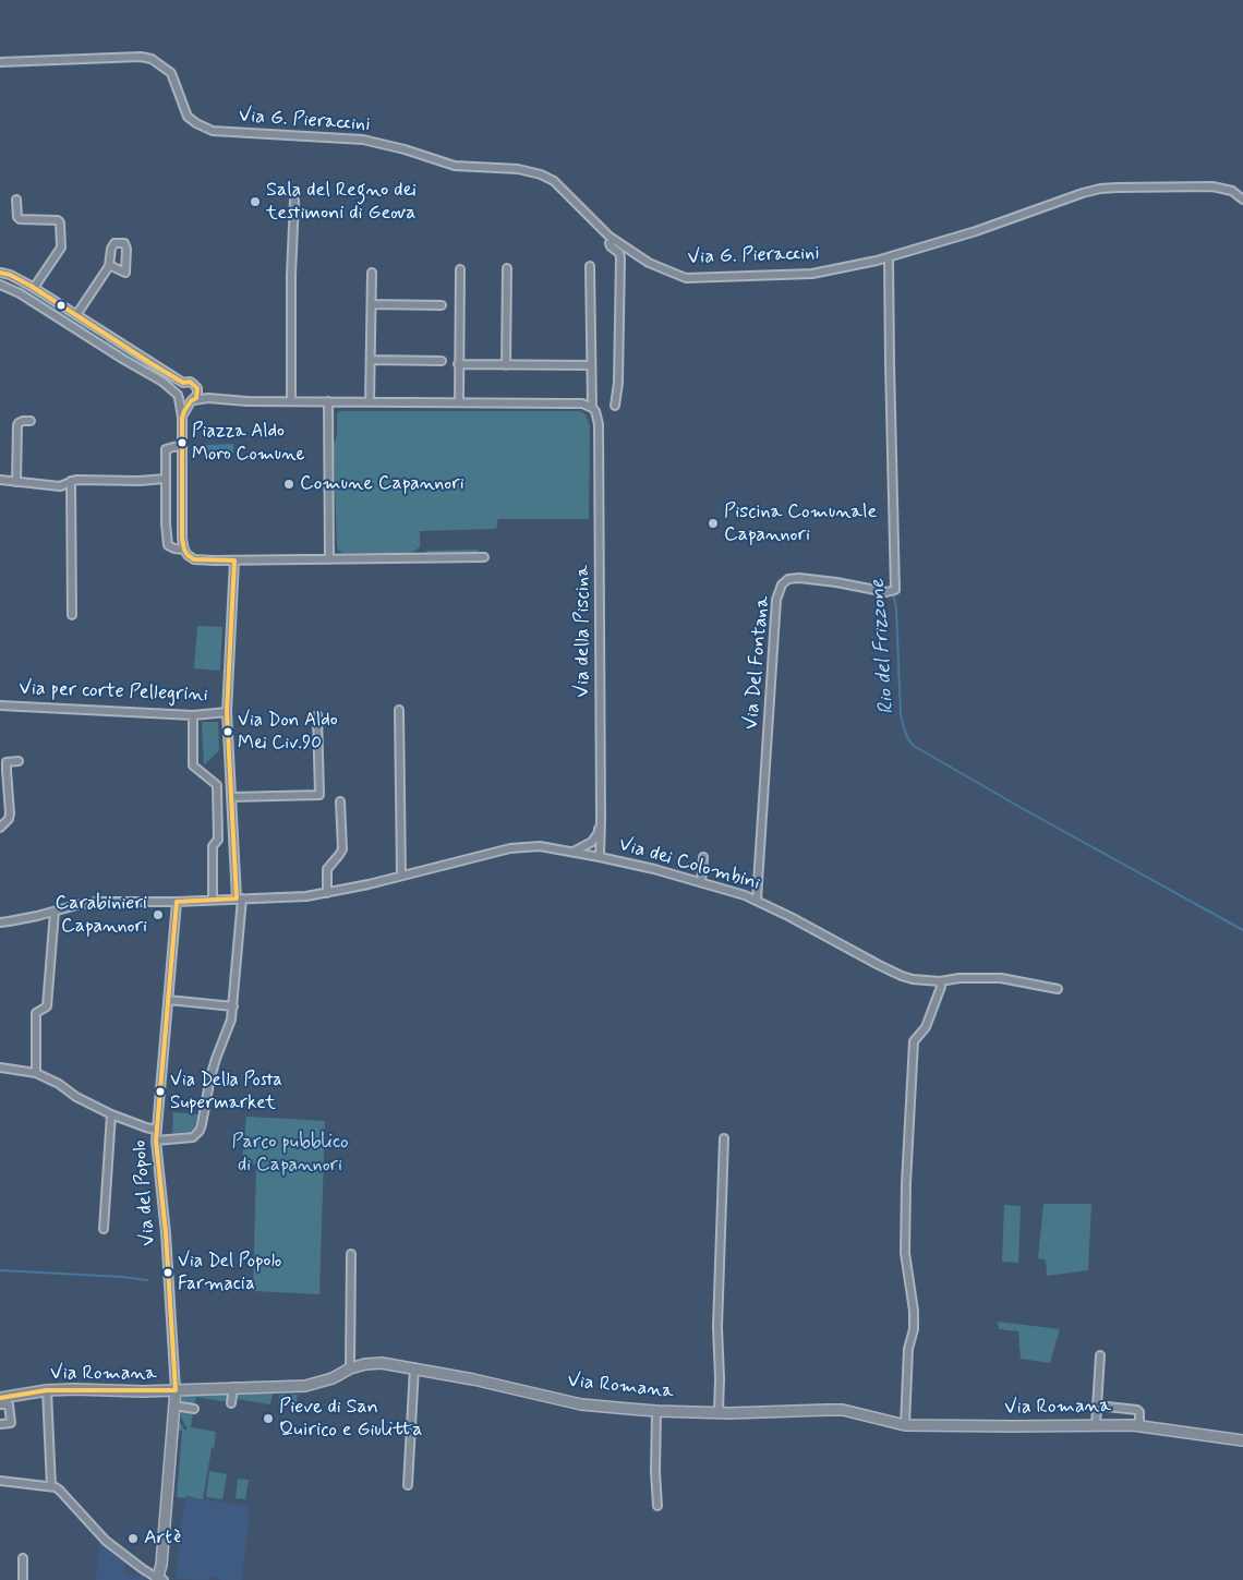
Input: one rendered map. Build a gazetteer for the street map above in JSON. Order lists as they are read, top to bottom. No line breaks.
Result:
{"streets":{"street":["Via G. Pieraccini","Via della Piscina","Via Del Fontana","Via per corte Pellegrini","Via dei Colombini","Via del Popolo","Via Romana"]},"crossings":[["Via G. Pieraccini","Via Del Fontana"],["Via della Piscina","Via dei Colombini"],["Via Del Fontana","Via dei Colombini"],["Via del Popolo","Via Romana"]],"water":["Rio del Frizzone"],"parks":["Parco pubblico di Capannori"],"places":["Sala del Regno dei testimoni di Geova","Piazza Aldo Moro Comune","Comune Capannori","Piscina Comunale Capannori","Via Don Aldo Mei Civ.90","Carabinieri Capannori","Via Della Posta Supermarket","Via Del Popolo Farmacia","Pieve di San Quirico e Giulitta","Artè"]}
